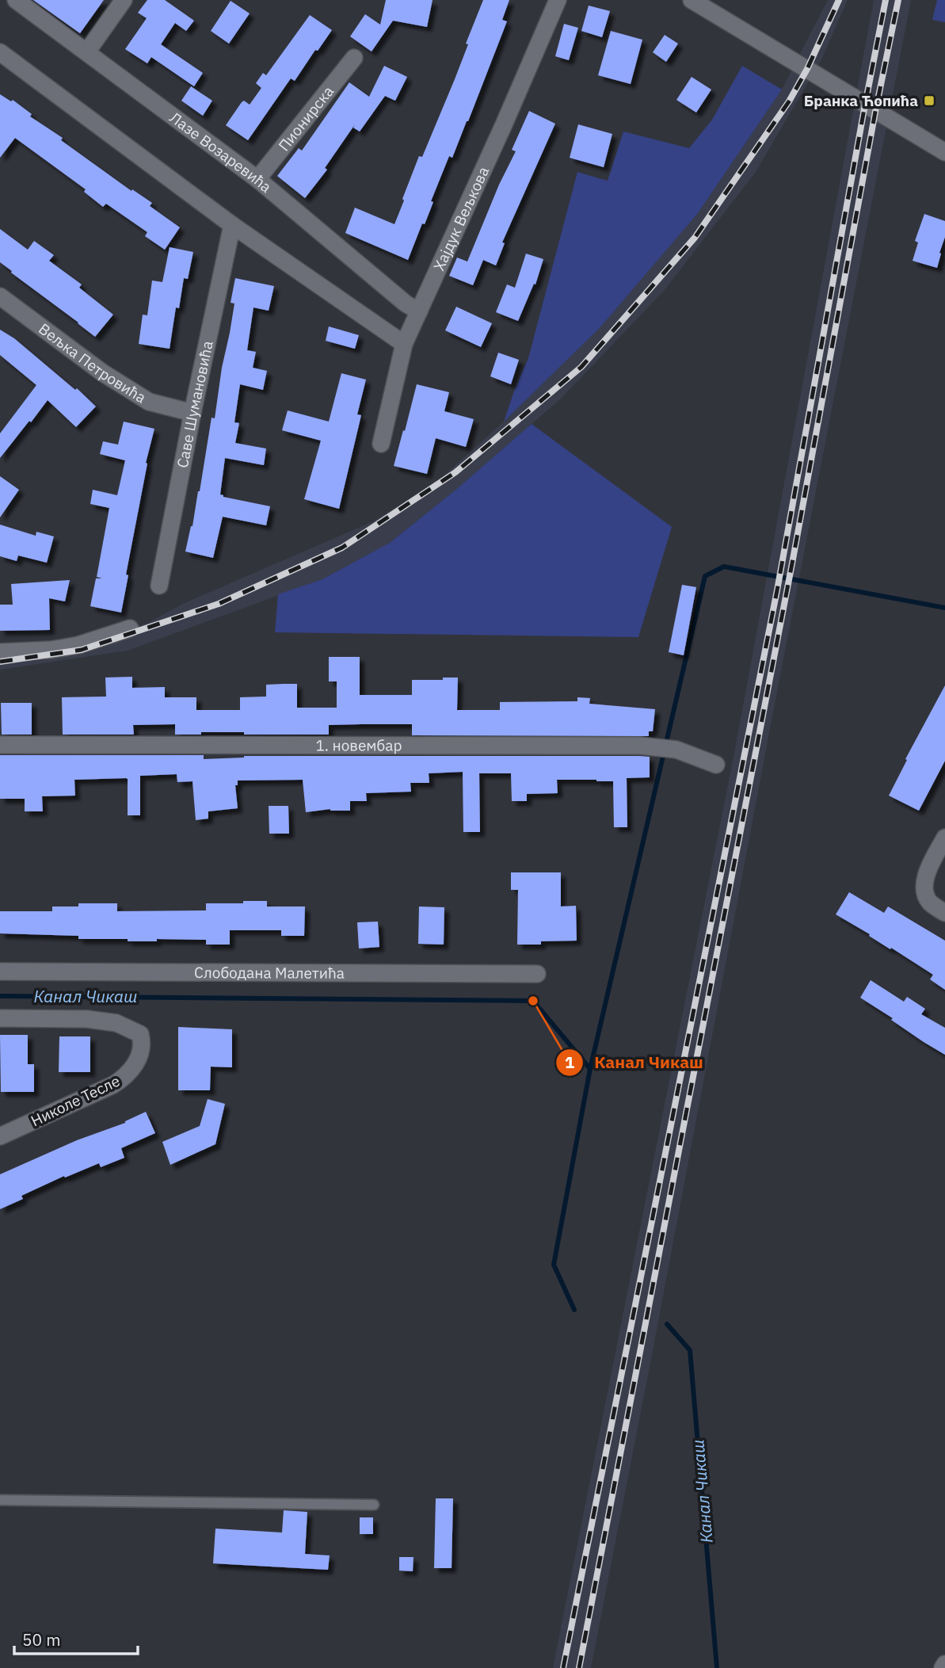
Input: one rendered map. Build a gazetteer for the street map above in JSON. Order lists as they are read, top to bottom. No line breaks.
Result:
{"streets":{"street":["Пионирска","Лазе Возаревића","Хајдук Вељкова","Вељка Петровића","Саве Шумановића","1. новембар","Слободана Малетића","Николе Тесле"]},"crossings":[["Пионирска","Лазе Возаревића"],["Лазе Возаревића","Хајдук Вељкова"],["Вељка Петровића","Саве Шумановића"]],"water":["Канал Чикаш"],"places":{"transit":["Бранка Ћопића"],"other":["Канал Чикаш"]},"scale_bar":"50 m"}
